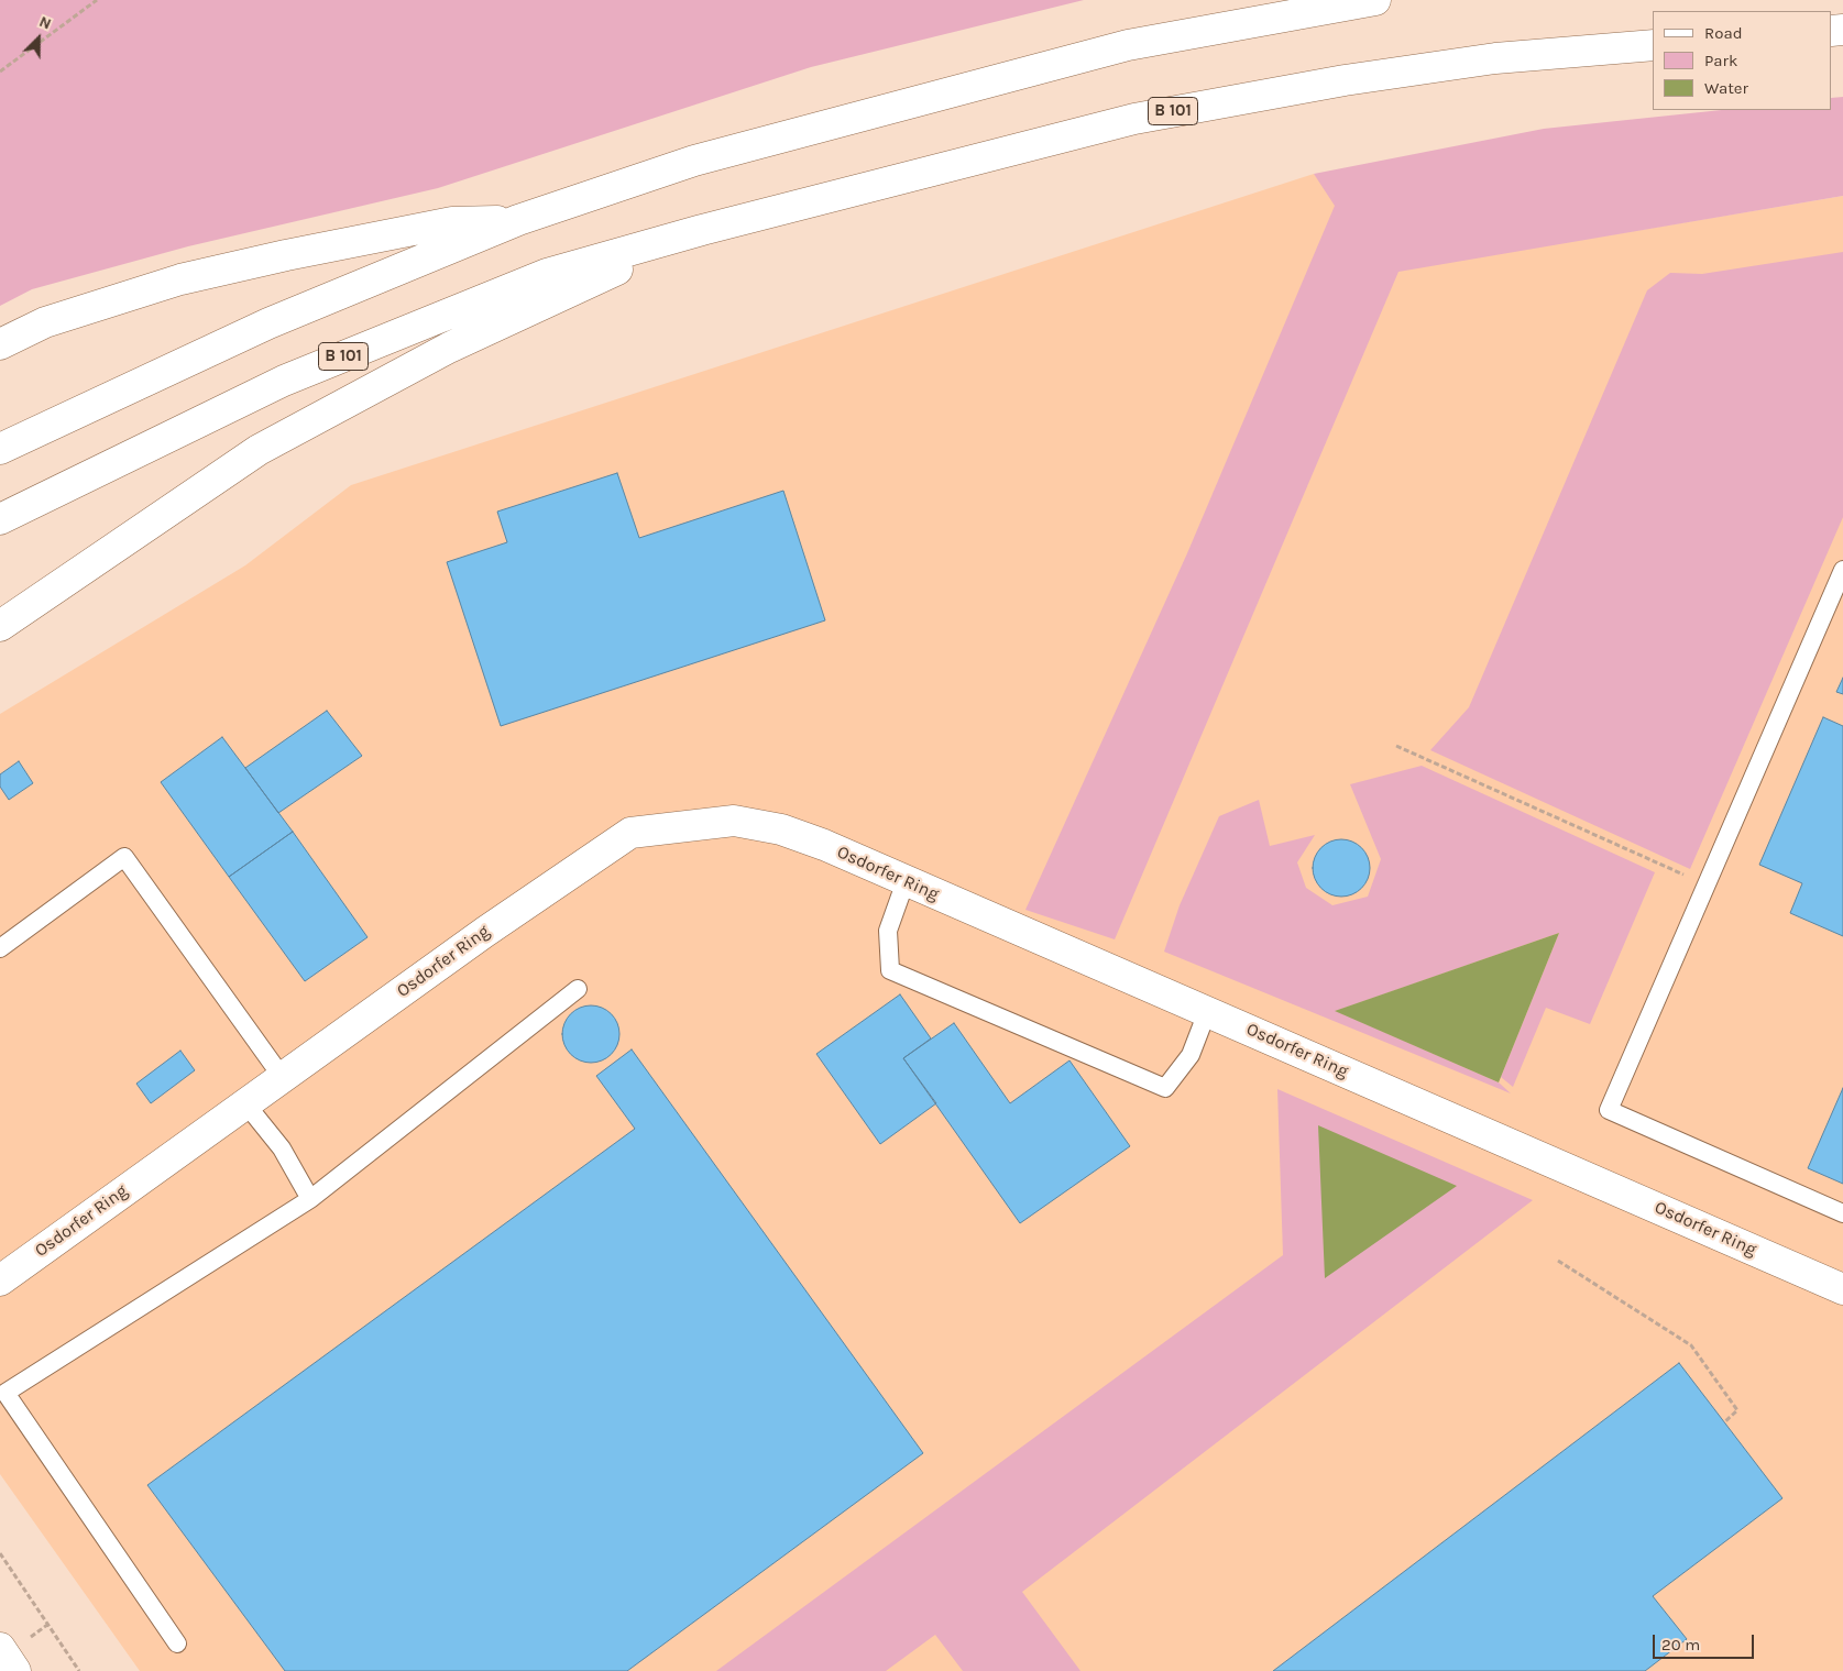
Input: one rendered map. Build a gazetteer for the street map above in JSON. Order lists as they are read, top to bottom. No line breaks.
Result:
{"streets":{"main road":["B 101","Osdorfer Ring"]},"legend":["Road","Park","Water"],"scale_bar":"20 m","north":"top right"}
